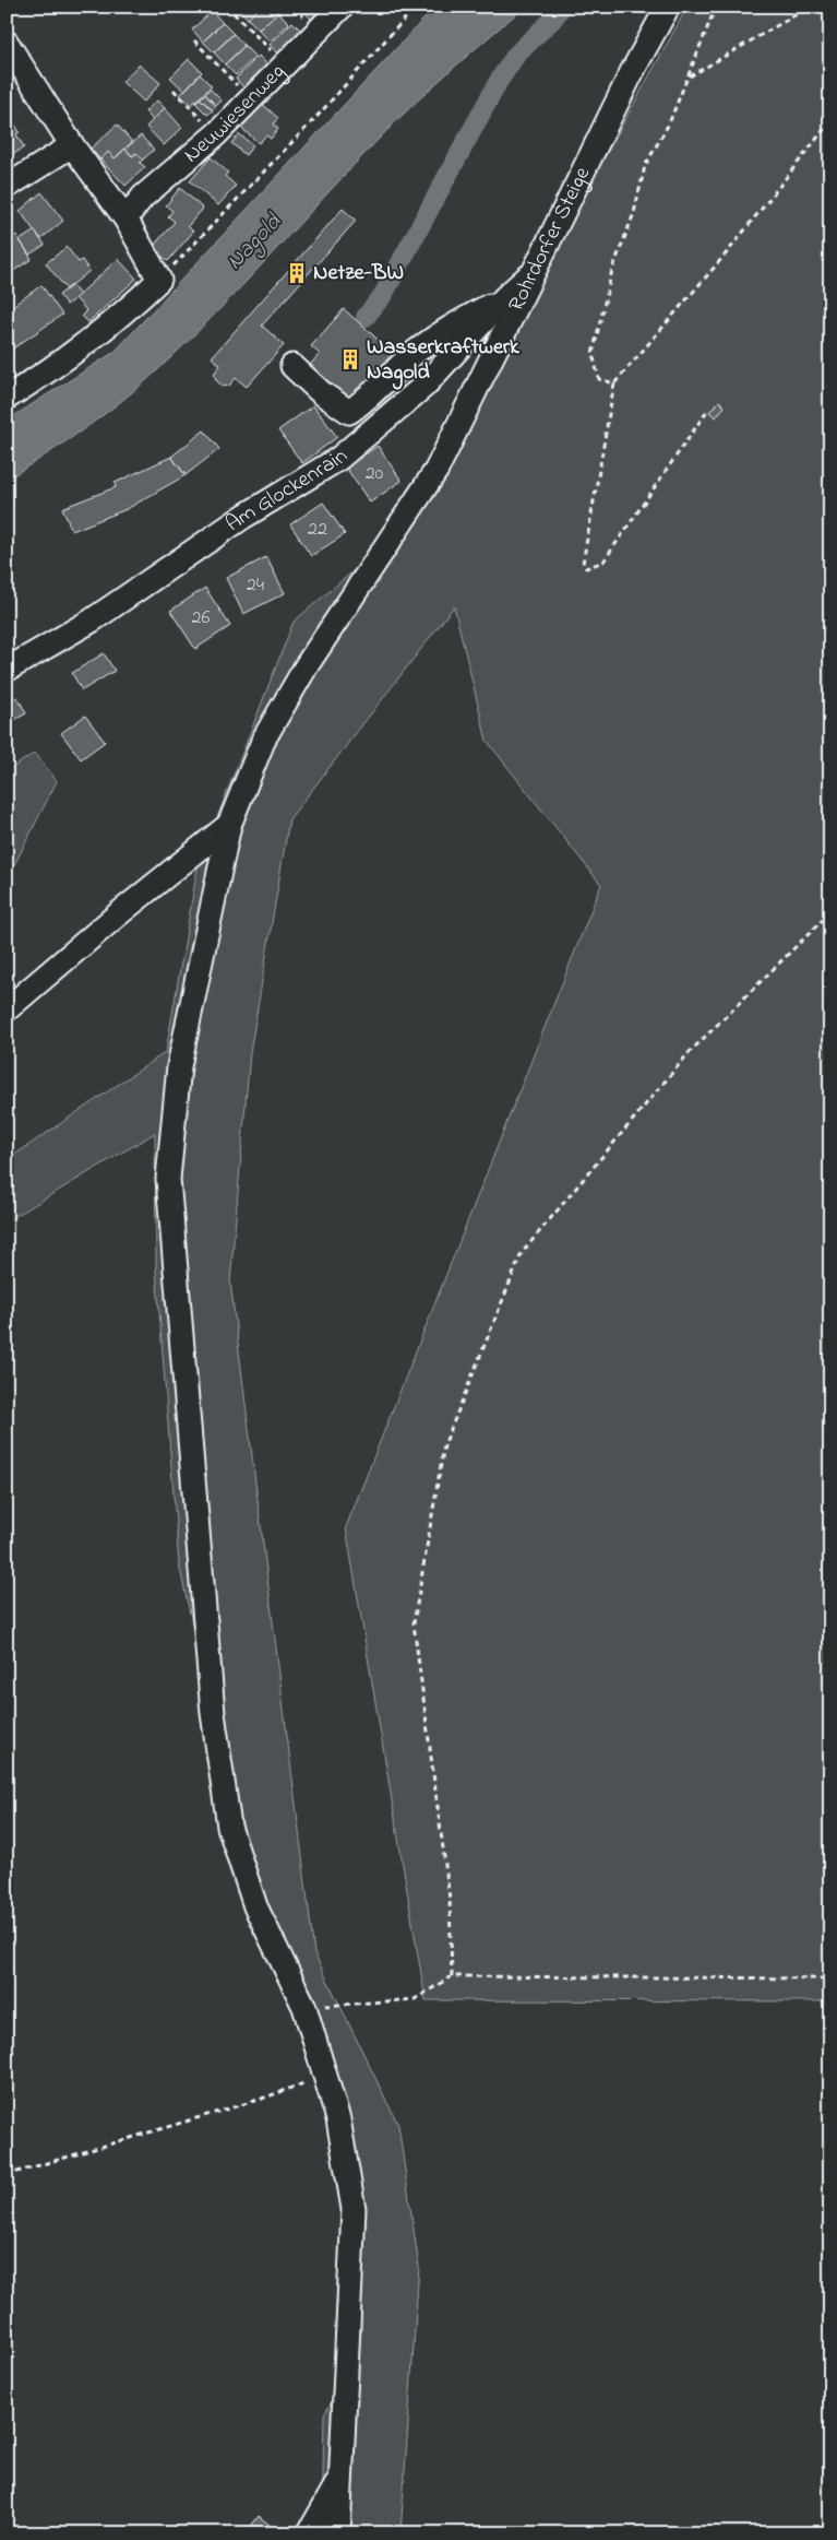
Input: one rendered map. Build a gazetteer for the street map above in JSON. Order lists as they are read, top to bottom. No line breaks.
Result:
{"streets":{"street":["Neuwiesenweg","Rohrdorfer Steige","Am Glockenrain"]},"crossings":[["Rohrdorfer Steige","Am Glockenrain"]],"water":["Nagold"],"places":{"building":["Netze-BW","Wasserkraftwerk Nagold"]},"house_numbers":["20","22","24","26"]}
